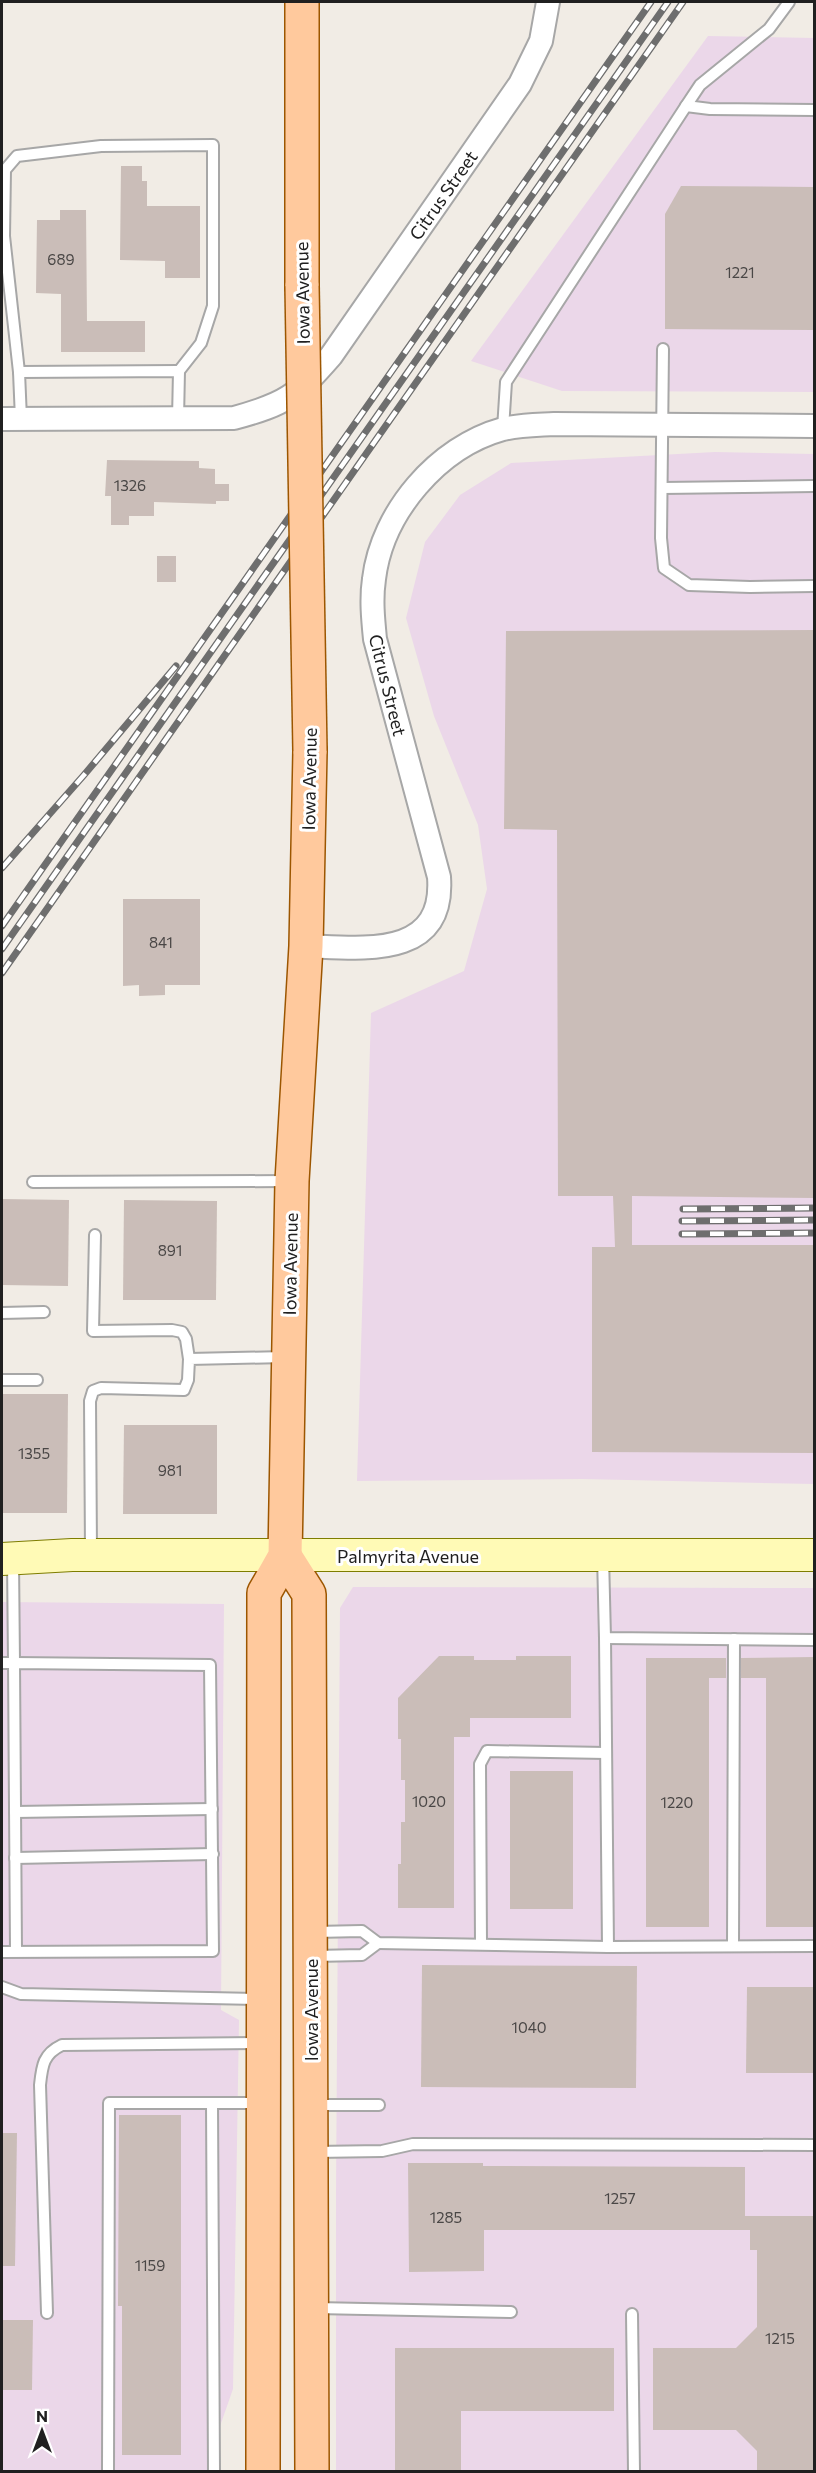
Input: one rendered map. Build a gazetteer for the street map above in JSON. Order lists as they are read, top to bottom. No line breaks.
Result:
{"streets":{"main road":["Iowa Avenue"],"street":["Citrus Street","Palmyrita Avenue"]},"crossings":[["Citrus Street","Iowa Avenue"],["Iowa Avenue","Palmyrita Avenue"]],"house_numbers":["689","1221","1326","841","891","1355","981","1020","1220","1040","1257","1285","1159","1215"],"north":"top"}
